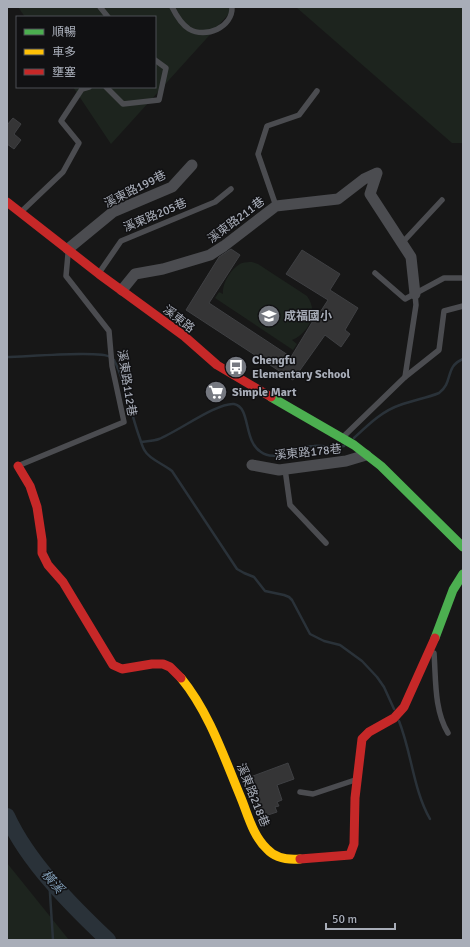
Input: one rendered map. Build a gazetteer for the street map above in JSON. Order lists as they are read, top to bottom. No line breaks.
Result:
{"streets":{"street":["溪東路199巷","溪東路211巷","溪東路","溪東路178巷","溪東路218巷"],"lane":["溪東路205巷","溪東路112巷"]},"crossings":[["溪東路199巷","溪東路"],["溪東路199巷","溪東路112巷"],["溪東路205巷","溪東路"],["溪東路211巷","溪東路"],["溪東路","溪東路112巷"],["溪東路","溪東路178巷"],["溪東路112巷","溪東路218巷"]],"water":["橫溪"],"places":{"school or university":["成福國小"],"bus stop":["Chengfu Elementary School"],"supermarket":["Simple Mart"]},"legend":["順暢","車多","壅塞"],"scale_bar":"50 m"}
